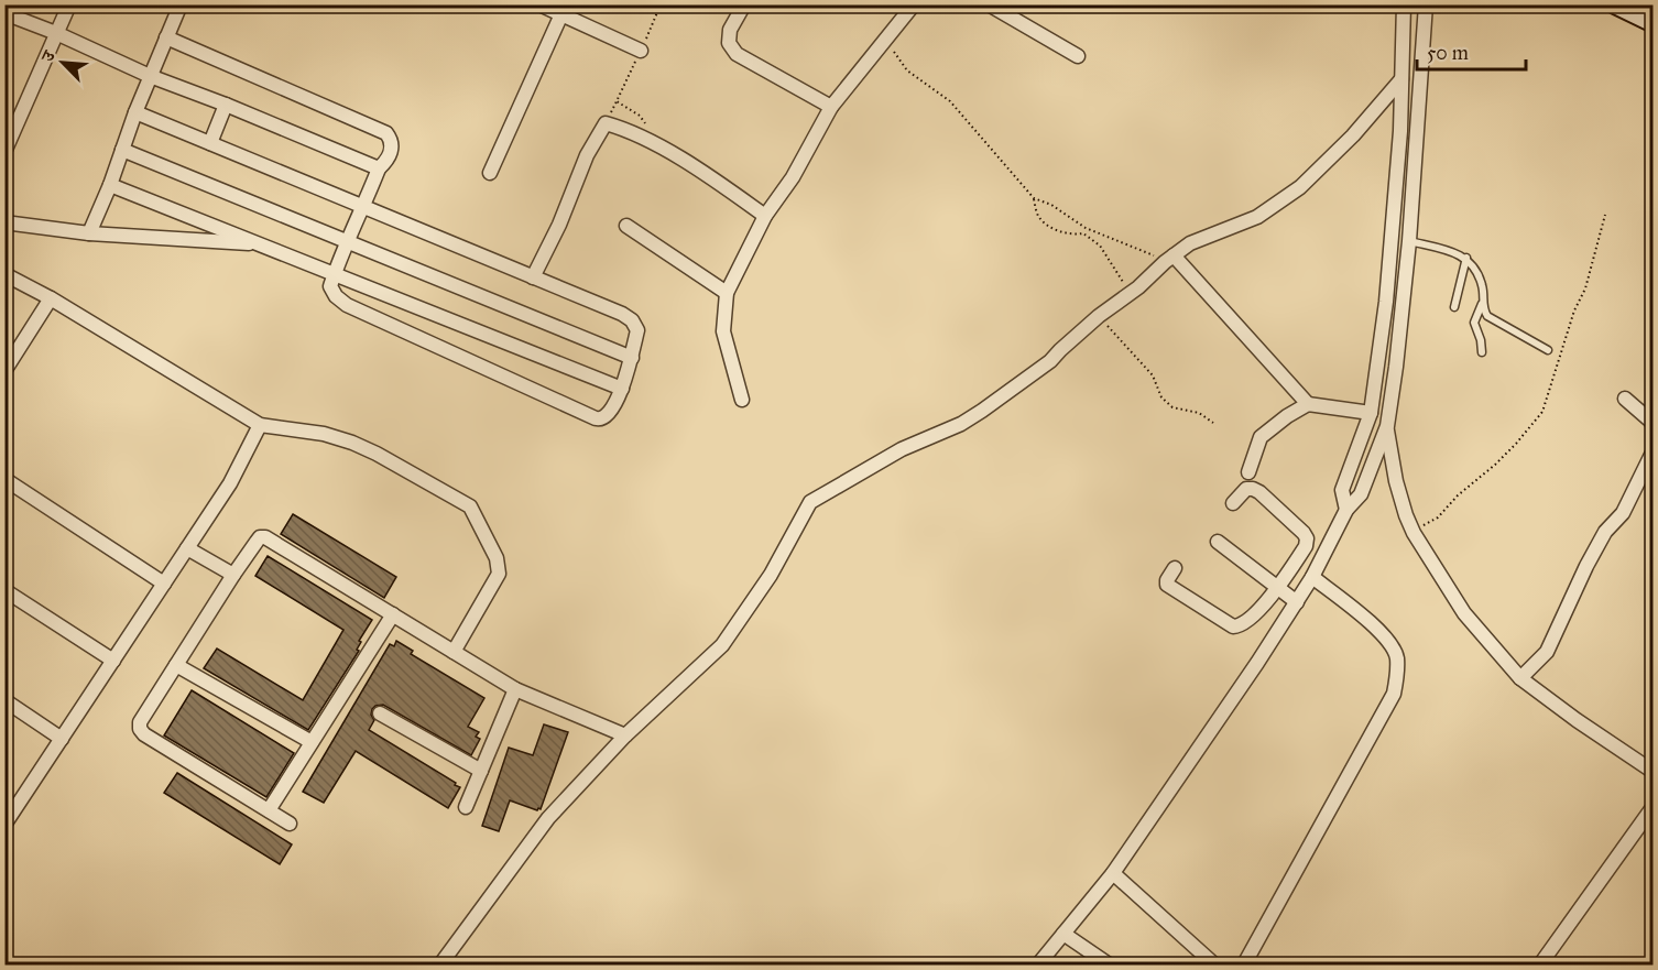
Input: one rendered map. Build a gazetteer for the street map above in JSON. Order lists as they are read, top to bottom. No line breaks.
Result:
{"scale_bar":"50 m","north":"top left"}
